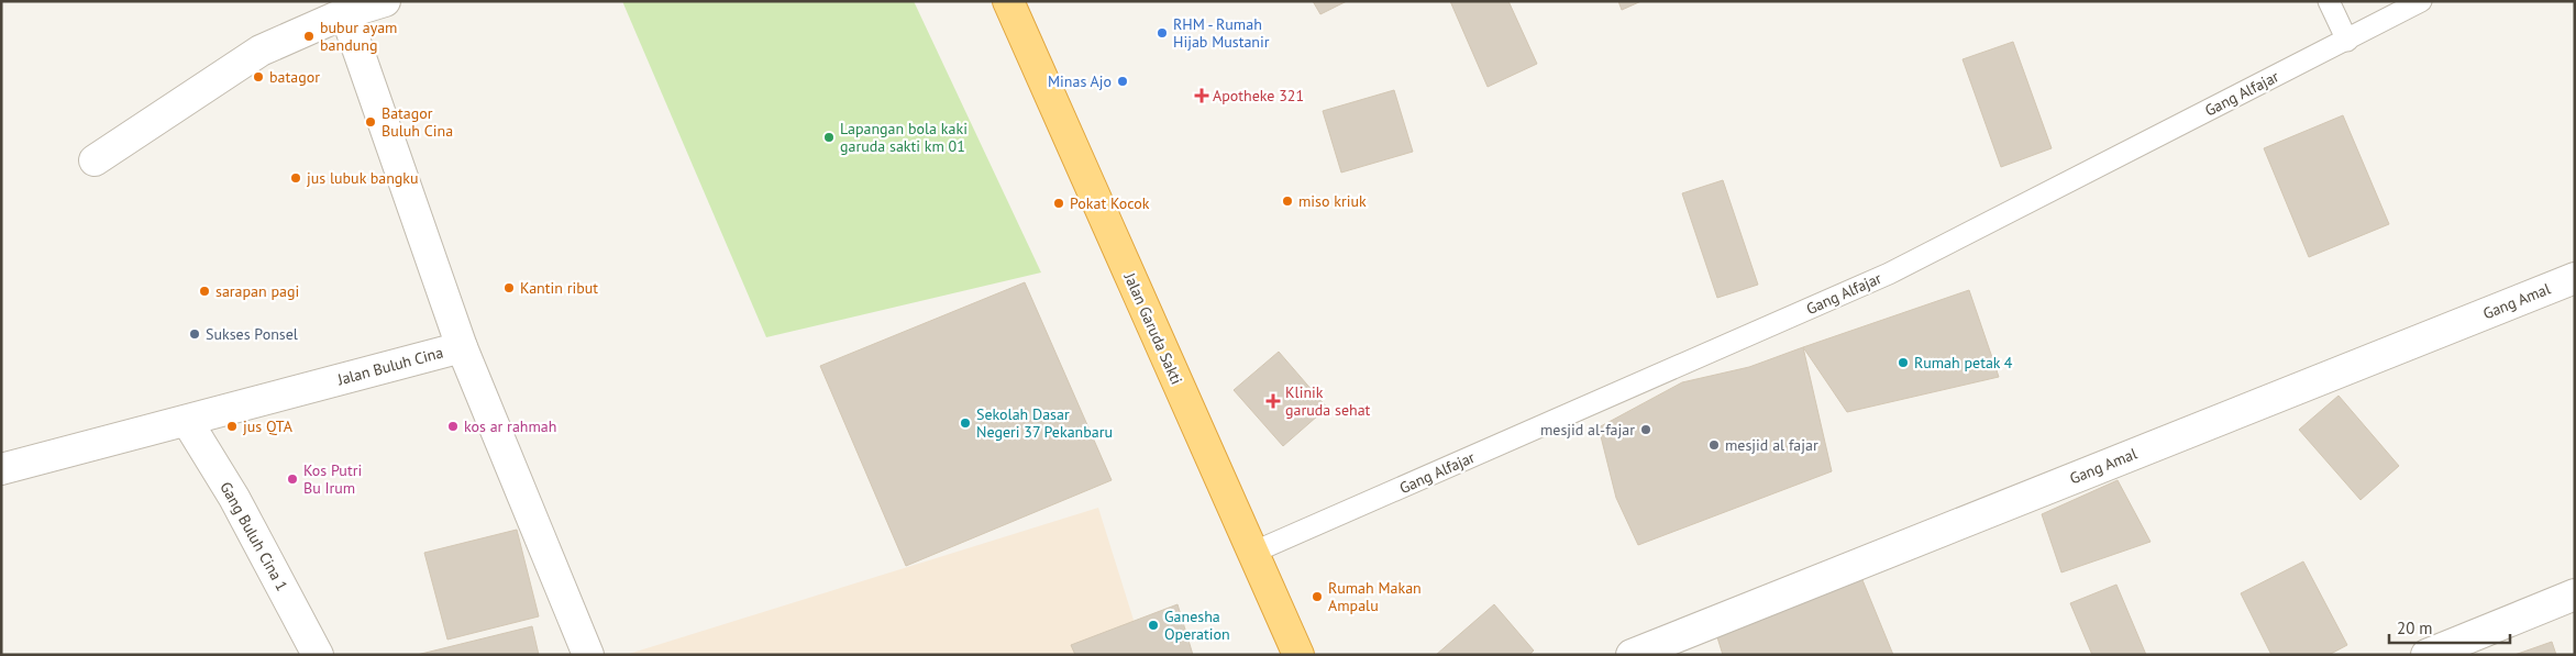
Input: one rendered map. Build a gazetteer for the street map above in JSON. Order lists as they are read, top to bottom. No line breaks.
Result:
{"streets":{"highway":["Jalan Garuda Sakti"],"street":["Gang Amal","Jalan Buluh Cina","Gang Buluh Cina 1"],"lane":["Gang Alfajar"]},"crossings":[["Gang Alfajar","Jalan Garuda Sakti"],["Jalan Buluh Cina","Gang Buluh Cina 1"]],"places":{"other":["RHM - Rumah Hijab Mustanir","bubur ayam bandung","batagor","Minas Ajo","Batagor Buluh Cina","Lapangan bola kaki garuda sakti km 01","jus lubuk bangku","miso kriuk","Pokat Kocok","Kantin ribut","sarapan pagi","Sukses Ponsel","Rumah petak 4","Sekolah Dasar Negeri 37 Pekanbaru","jus QTA","kos ar rahmah","mesjid al-fajar","mesjid al fajar","Kos Putri Bu Irum","Rumah Makan Ampalu","Ganesha Operation"],"health":["Apotheke 321","Klinik garuda sehat"]},"scale_bar":"20 m"}
